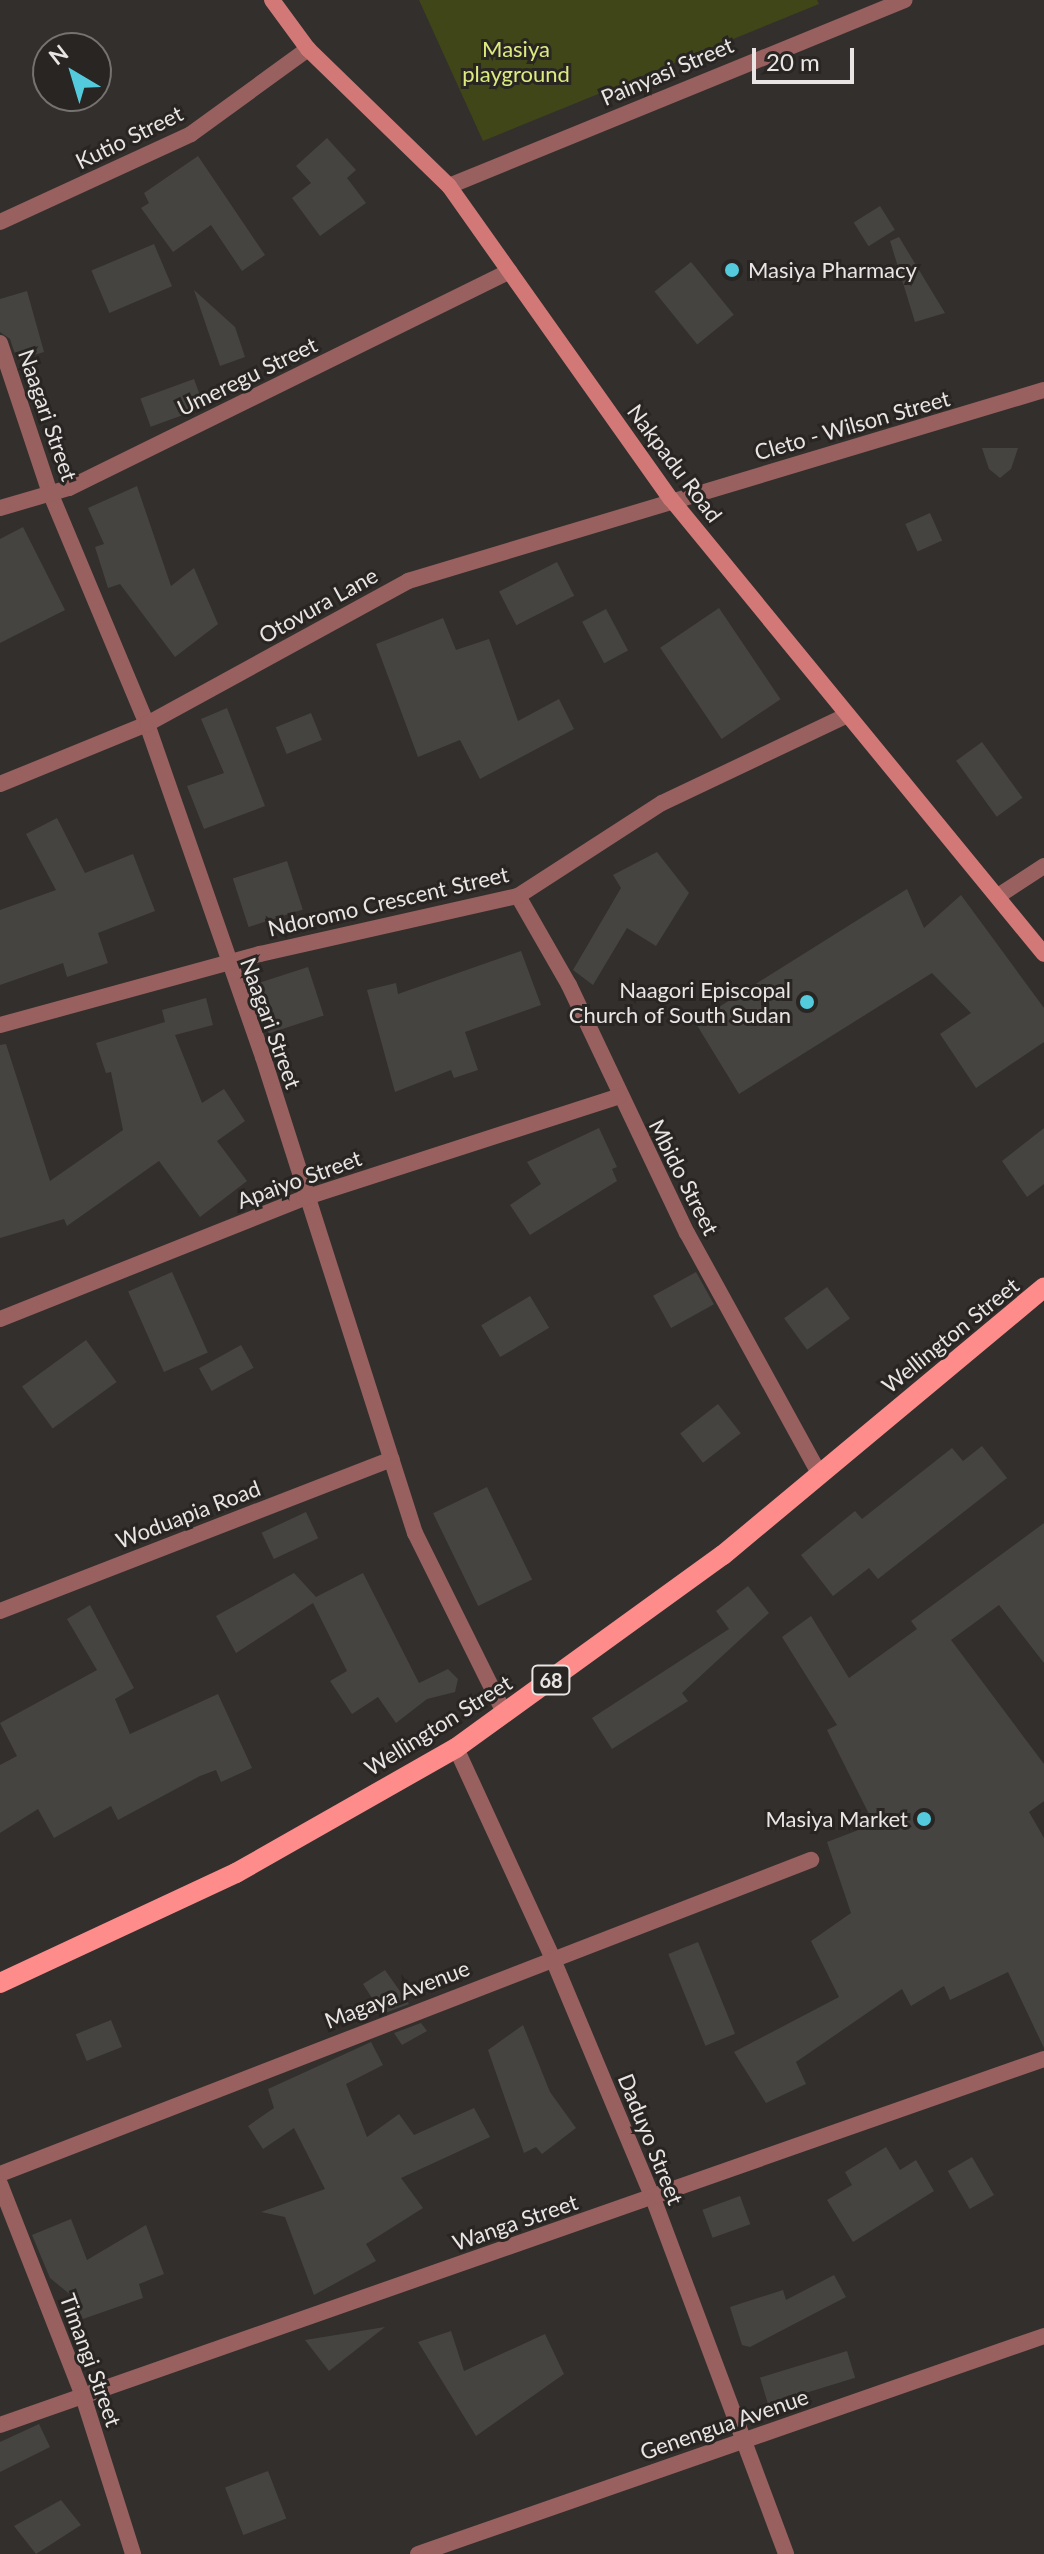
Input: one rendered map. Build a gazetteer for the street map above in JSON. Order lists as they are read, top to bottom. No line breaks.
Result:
{"streets":{"main road":["Wellington Street","68"],"street":["Painyasi Street","Kutio Street","Umeregu Street","Naagari Street","Cleto - Wilson Street","Nakpadu Road","Otovura Lane","Ndoromo Crescent Street","Mbido Street","Apaiyo Street","Woduapia Road","Magaya Avenue","Daduyo Street","Wanga Street","Timangi Street","Genengua Avenue"]},"crossings":[["Painyasi Street","Nakpadu Road"],["Kutio Street","Nakpadu Road"],["Umeregu Street","Naagari Street"],["Umeregu Street","Nakpadu Road"],["Naagari Street","Otovura Lane"],["Naagari Street","Ndoromo Crescent Street"],["Naagari Street","Apaiyo Street"],["Naagari Street","Wellington Street"],["Naagari Street","Woduapia Road"],["Cleto - Wilson Street","Nakpadu Road"],["Cleto - Wilson Street","Otovura Lane"],["Nakpadu Road","Otovura Lane"],["Nakpadu Road","Ndoromo Crescent Street"],["Ndoromo Crescent Street","Mbido Street"],["Mbido Street","Apaiyo Street"],["Mbido Street","Wellington Street"],["Wellington Street","Daduyo Street"],["Magaya Avenue","Daduyo Street"],["Daduyo Street","Wanga Street"],["Daduyo Street","Genengua Avenue"],["Wanga Street","Timangi Street"]],"parks":["Masiya playground"],"places":["Masiya Pharmacy","Naagori Episcopal Church of South Sudan","Masiya Market"],"scale_bar":"20 m","north":"top left"}
